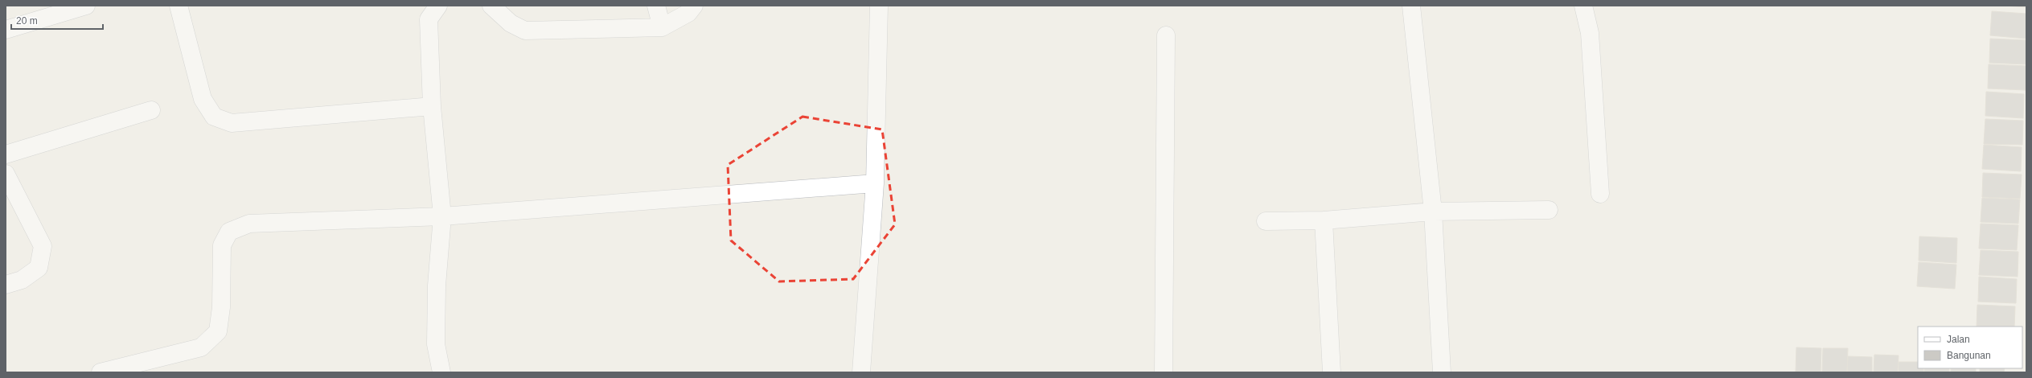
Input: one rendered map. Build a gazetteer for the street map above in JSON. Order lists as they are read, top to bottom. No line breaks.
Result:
{"legend":["Jalan","Bangunan"],"scale_bar":"20 m"}
